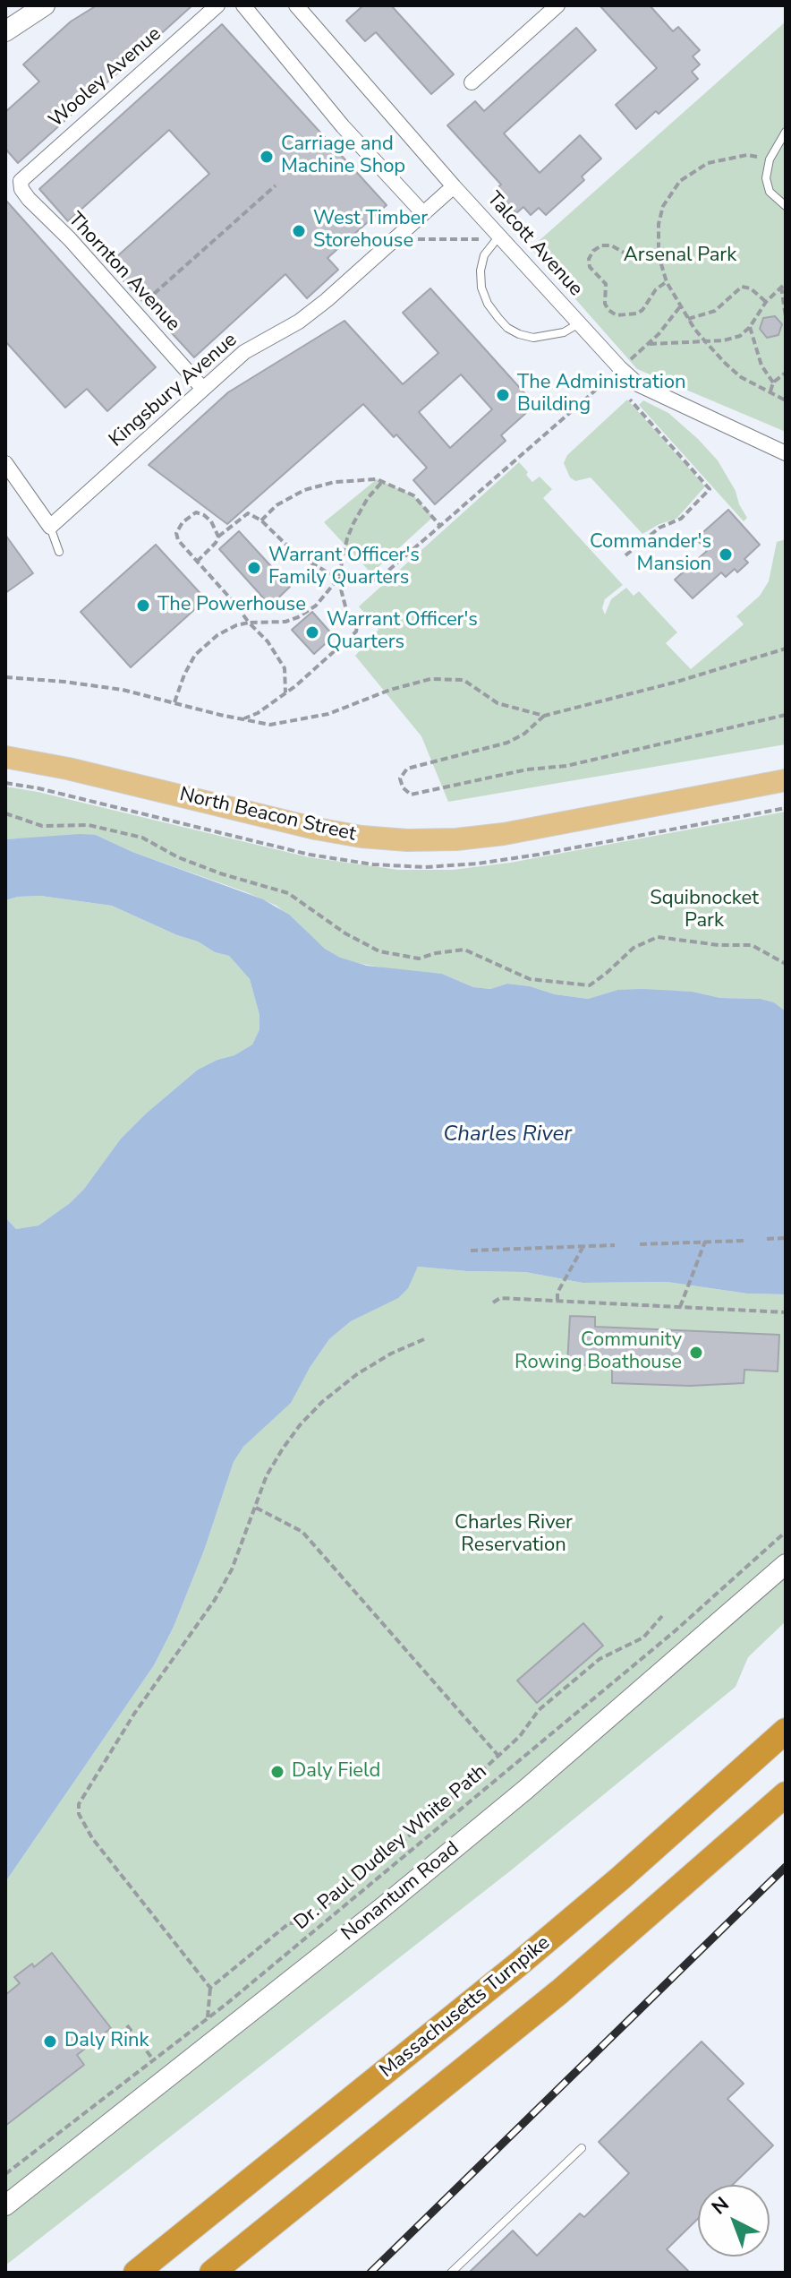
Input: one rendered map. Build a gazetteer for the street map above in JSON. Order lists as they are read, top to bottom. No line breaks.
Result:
{"streets":{"highway":["Massachusetts Turnpike"],"main road":["North Beacon Street","Nonantum Road"],"street":["Wooley Avenue","Talcott Avenue","Thornton Avenue","Kingsbury Avenue"],"path":["Dr. Paul Dudley White Path"]},"crossings":[["Wooley Avenue","Thornton Avenue"],["Talcott Avenue","Kingsbury Avenue"],["Thornton Avenue","Kingsbury Avenue"]],"water":["Charles River"],"parks":["Arsenal Park","Squibnocket Park","Charles River Reservation"],"places":["Carriage and Machine Shop","West Timber Storehouse","The Administration Building","Commander's Mansion","Warrant Officer's Family Quarters","The Powerhouse","Warrant Officer's Quarters","Community Rowing Boathouse","Daly Field","Daly Rink"],"north":"top left"}
